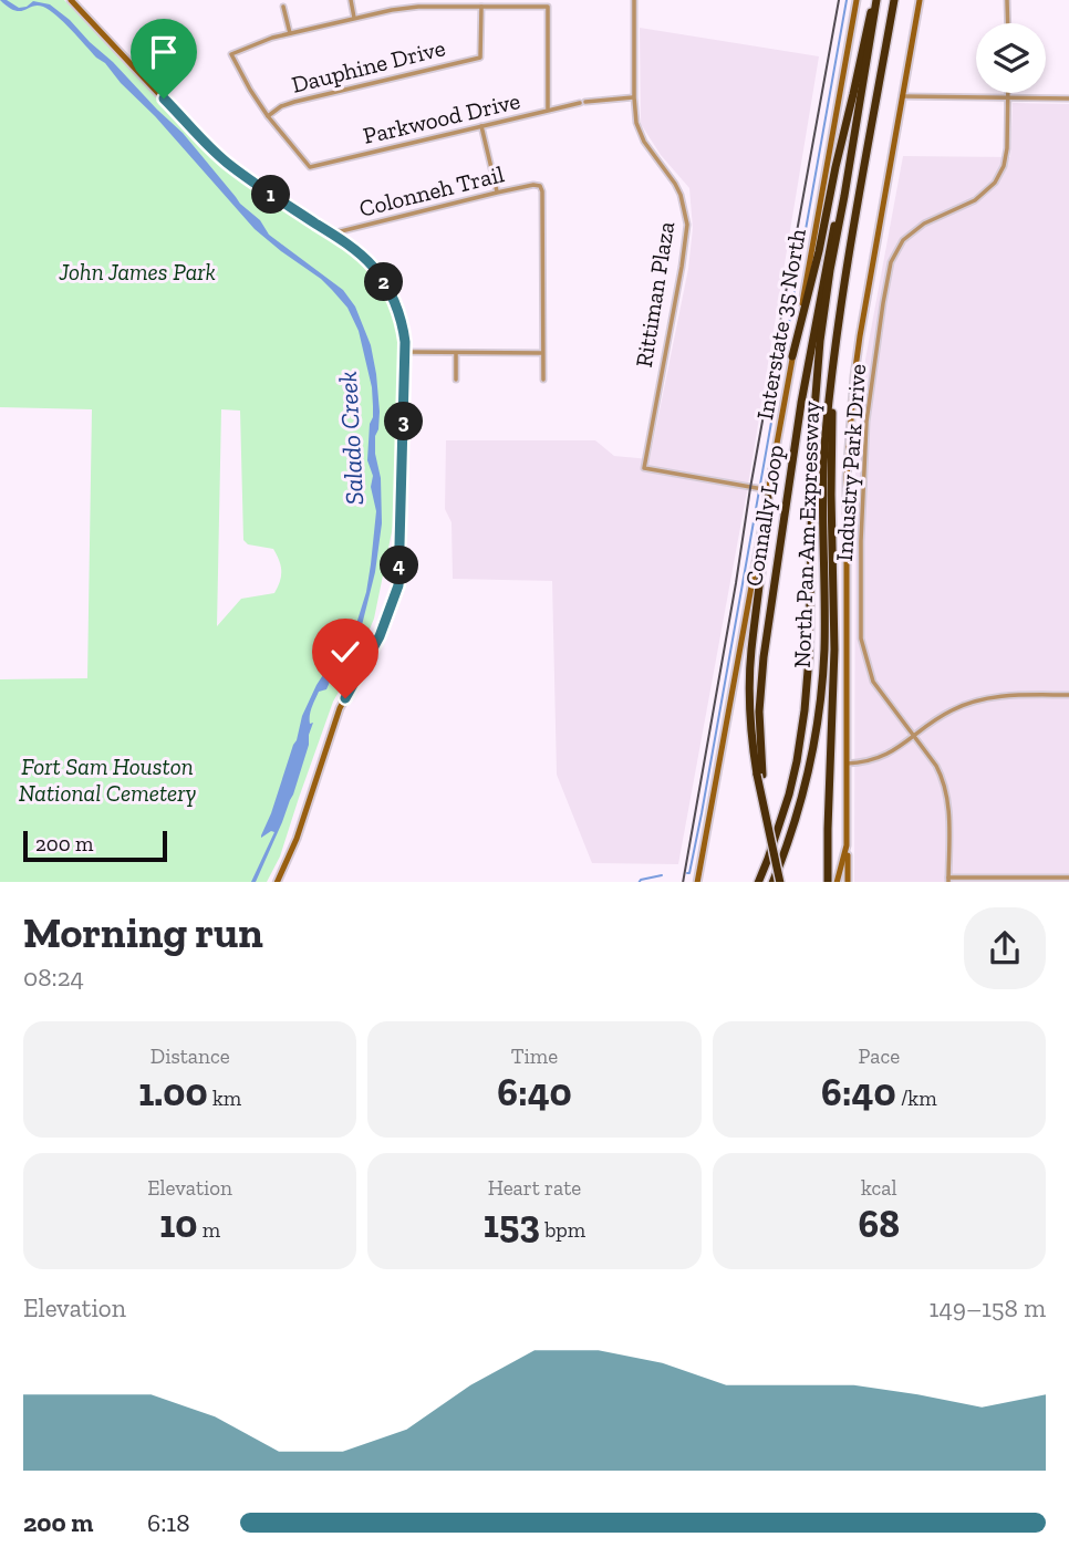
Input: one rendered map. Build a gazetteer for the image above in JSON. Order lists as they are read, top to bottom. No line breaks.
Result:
{"streets":{"highway":["Connally Loop","North Pan Am Expressway"],"main road":["Interstate 35 North"],"street":["Dauphine Drive","Parkwood Drive","Colonneh Trail","Rittiman Plaza","Industry Park Drive"]},"crossings":[["Dauphine Drive","Parkwood Drive"],["Parkwood Drive","Rittiman Plaza"],["Rittiman Plaza","Interstate 35 North"],["Connally Loop","North Pan Am Expressway"]],"water":["Salado Creek"],"parks":["John James Park","Fort Sam Houston National Cemetery"],"scale_bar":"200 m","page":{"pins":["1","2","3","4"],"scale":"200 m","heading":["Morning run","08:24"],"stats":[["Distance","1.00 km"],["Time","6:40"],["Pace","6:40 /km"],["Elevation","10 m"],["Heart rate","153 bpm"],["kcal","68"]],"chart":["Elevation","149–158 m"],"list":[{"name":"200 m","note":"6:18"}]}}
